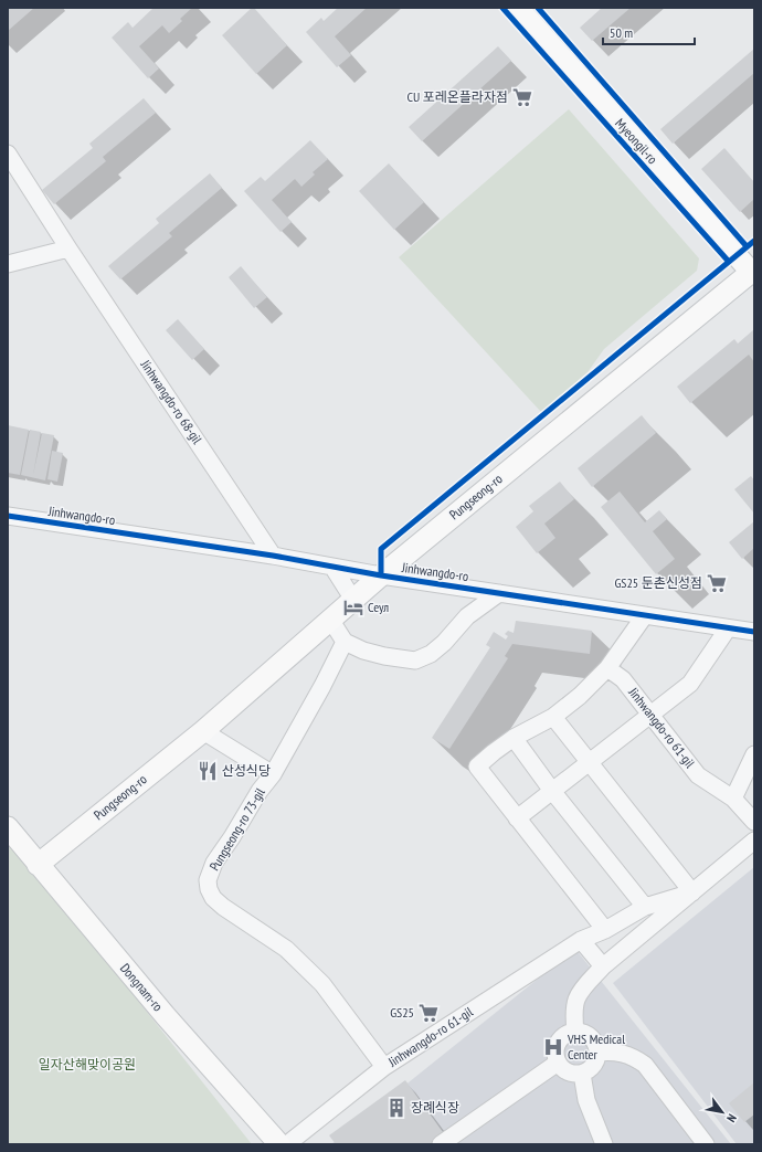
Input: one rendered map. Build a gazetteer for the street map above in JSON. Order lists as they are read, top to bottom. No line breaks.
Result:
{"streets":{"main road":["Myeongil-ro","Pungseong-ro","Dongnam-ro"],"street":["Jinhwangdo-ro 68-gil","Jinhwangdo-ro","Jinhwangdo-ro 61-gil","Pungseong-ro 73-gil"]},"crossings":[["Myeongil-ro","Pungseong-ro"],["Jinhwangdo-ro 68-gil","Jinhwangdo-ro"],["Pungseong-ro","Jinhwangdo-ro"],["Pungseong-ro","Dongnam-ro"],["Jinhwangdo-ro 61-gil","Pungseong-ro 73-gil"]],"parks":["일자산해맞이공원"],"places":{"supermarket":["CU 포레온플라자점","GS25 둔촌신성점","GS25"],"hotel":["Сеул"],"restaurant":["산성식당"],"hospital":["VHS Medical Center"],"building":["장례식장"]},"scale_bar":"50 m","north":"bottom right"}
